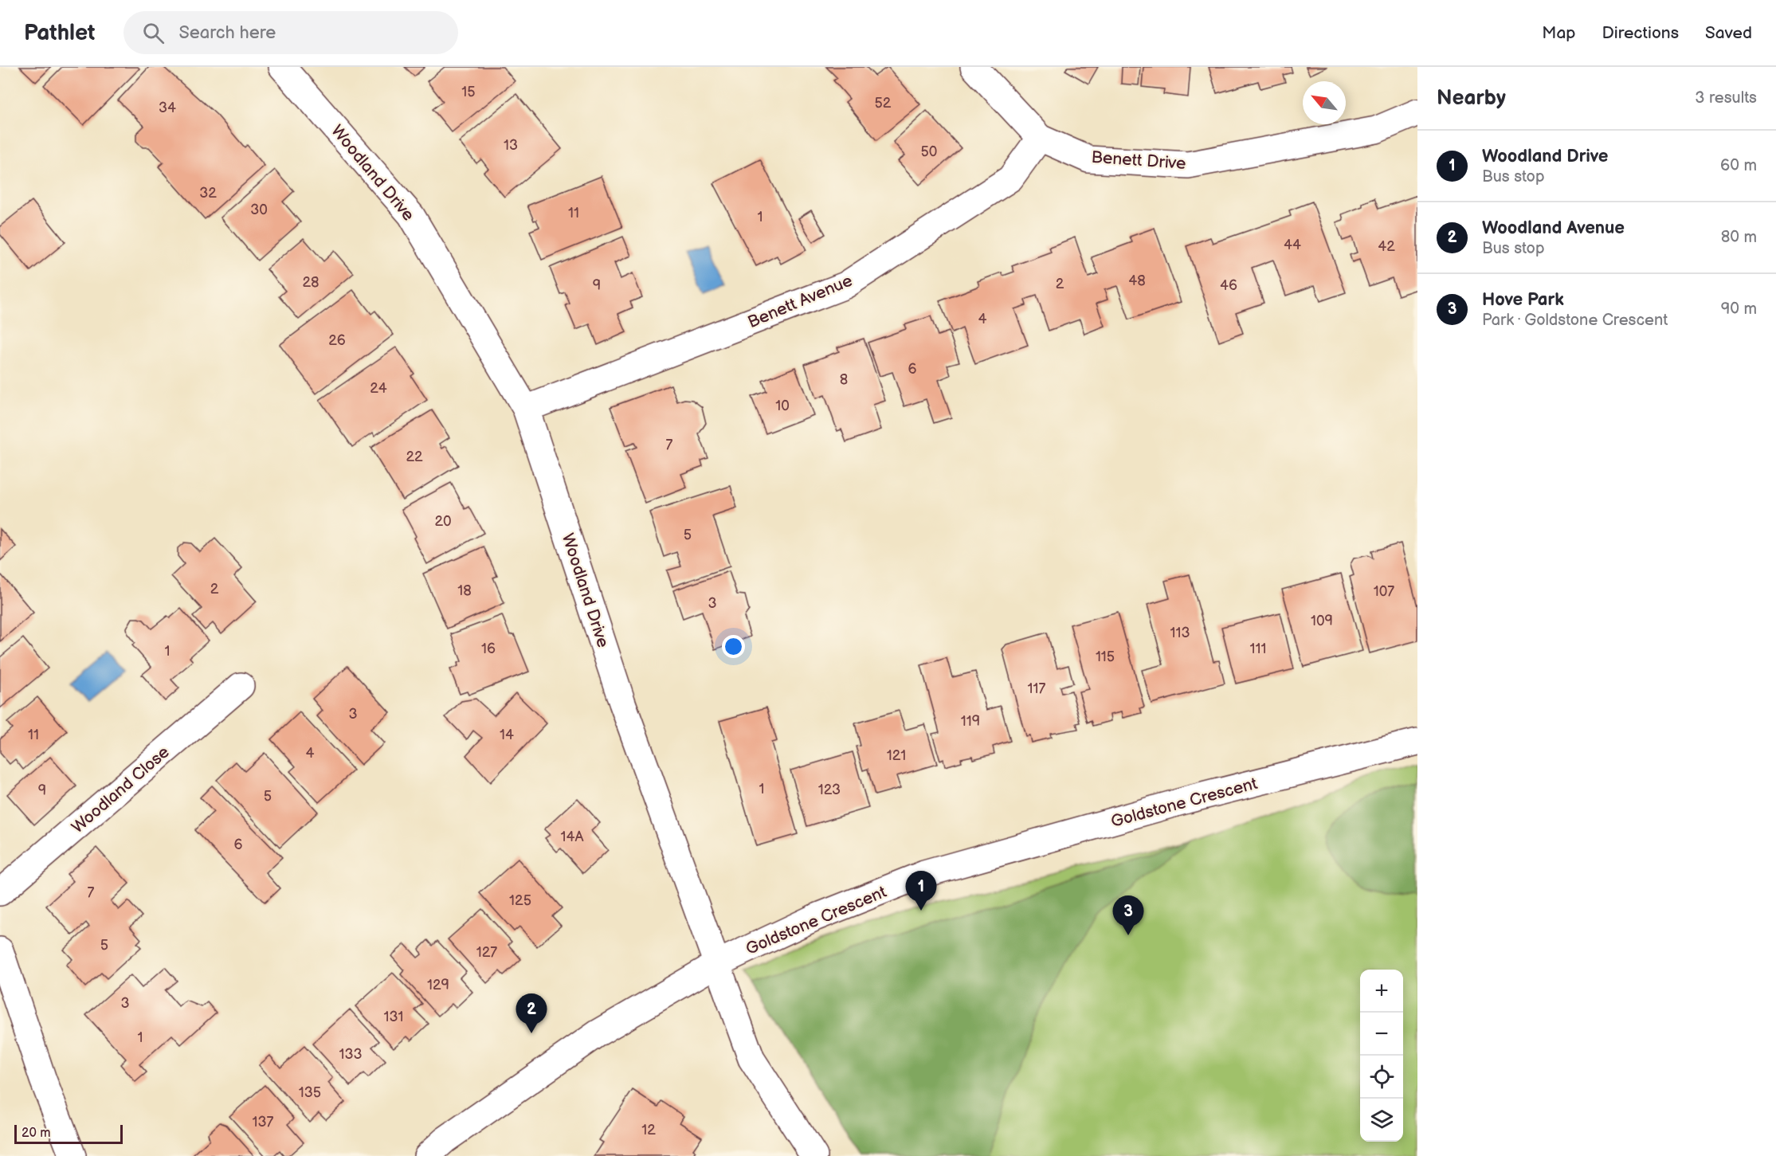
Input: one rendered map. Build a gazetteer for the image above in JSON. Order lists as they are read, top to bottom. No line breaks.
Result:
{"streets":{"street":["Benett Drive","Woodland Drive","Benett Avenue","Woodland Close","Goldstone Crescent"]},"crossings":[["Benett Drive","Benett Avenue"],["Woodland Drive","Benett Avenue"],["Woodland Drive","Goldstone Crescent"]],"house_numbers":["15","52","34","13","50","32","30","11","1","44","42","48","28","2","9","46","4","26","6","8","24","10","7","22","20","5","2","18","107","3","109","113","16","111","1","115","117","3","119","11","14","4","121","1","123","9","5","14A","6","7","125","5","127","129","3","131","1","133","135","137","12"],"scale_bar":"20 m","north":"top left","page":{"header":"Pathlet","search":"Search here","nav":["Map","Directions","Saved"],"heading":["Nearby","3 results"],"list":[{"mark":"1","name":"Woodland Drive","note":"Bus stop","value":"60 m"},{"mark":"2","name":"Woodland Avenue","note":"Bus stop","value":"80 m"},{"mark":"3","name":"Hove Park","note":"Park · Goldstone Crescent","value":"90 m"}],"pins":["1","3","2"],"map_buttons":["+","−"],"scale":"20 m"}}
